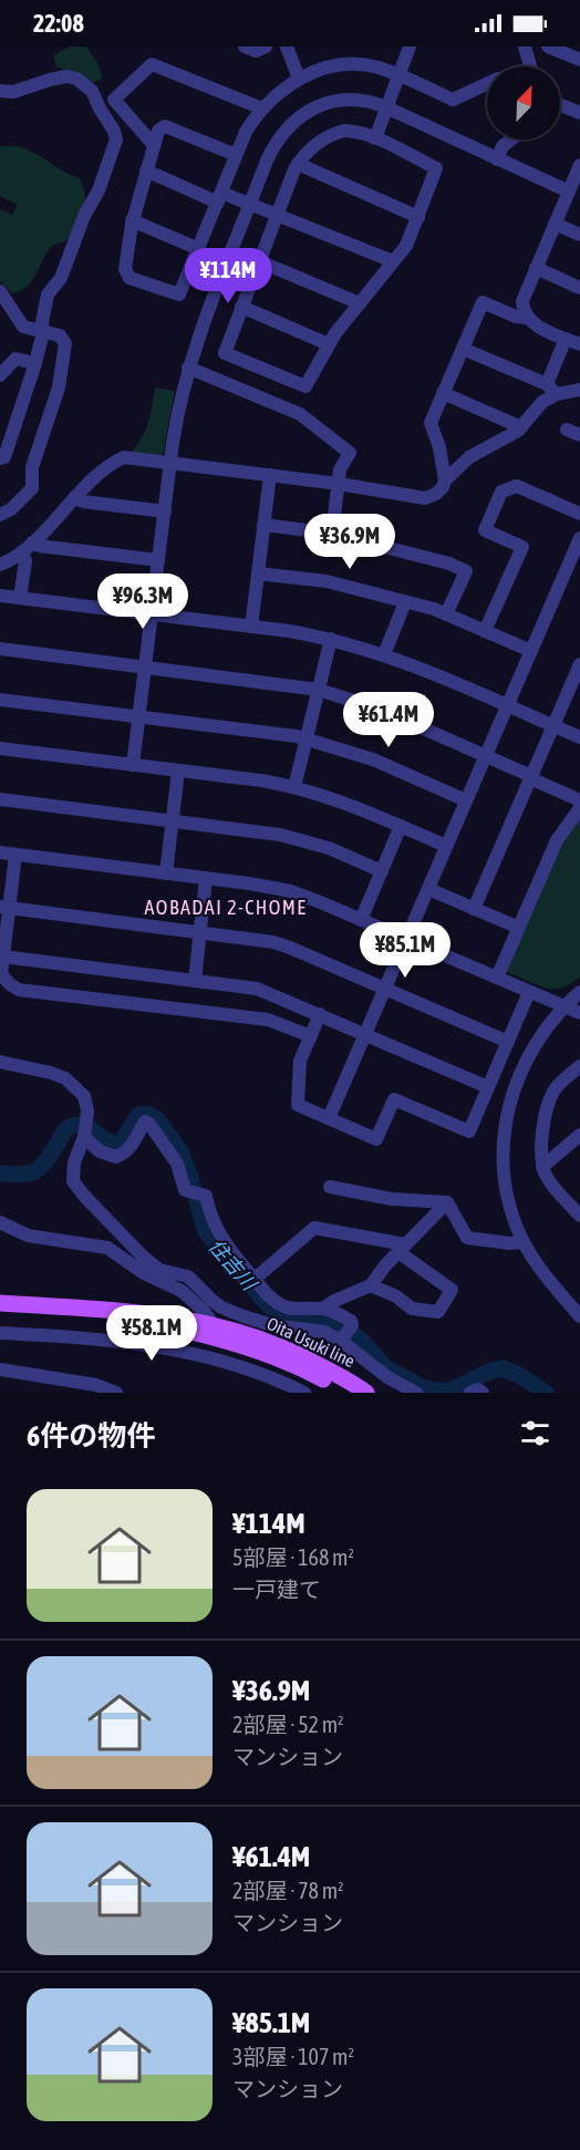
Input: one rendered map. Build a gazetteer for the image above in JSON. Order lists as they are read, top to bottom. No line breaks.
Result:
{"streets":{"main road":["Oita Usuki line"]},"districts":["AOBADAI 2-CHOME"],"water":["住吉川"],"north":"top right","page":{"status":"22:08","price":["¥114M","¥36.9M","¥96.3M","¥61.4M","¥85.1M","¥58.1M"],"heading":"6件の物件","list":[{"name":"¥114M","note":"5部屋 · 168 m² · 一戸建て"},{"name":"¥36.9M","note":"2部屋 · 52 m² · マンション"},{"name":"¥61.4M","note":"2部屋 · 78 m² · マンション"},{"name":"¥85.1M","note":"3部屋 · 107 m² · マンション"}]}}
